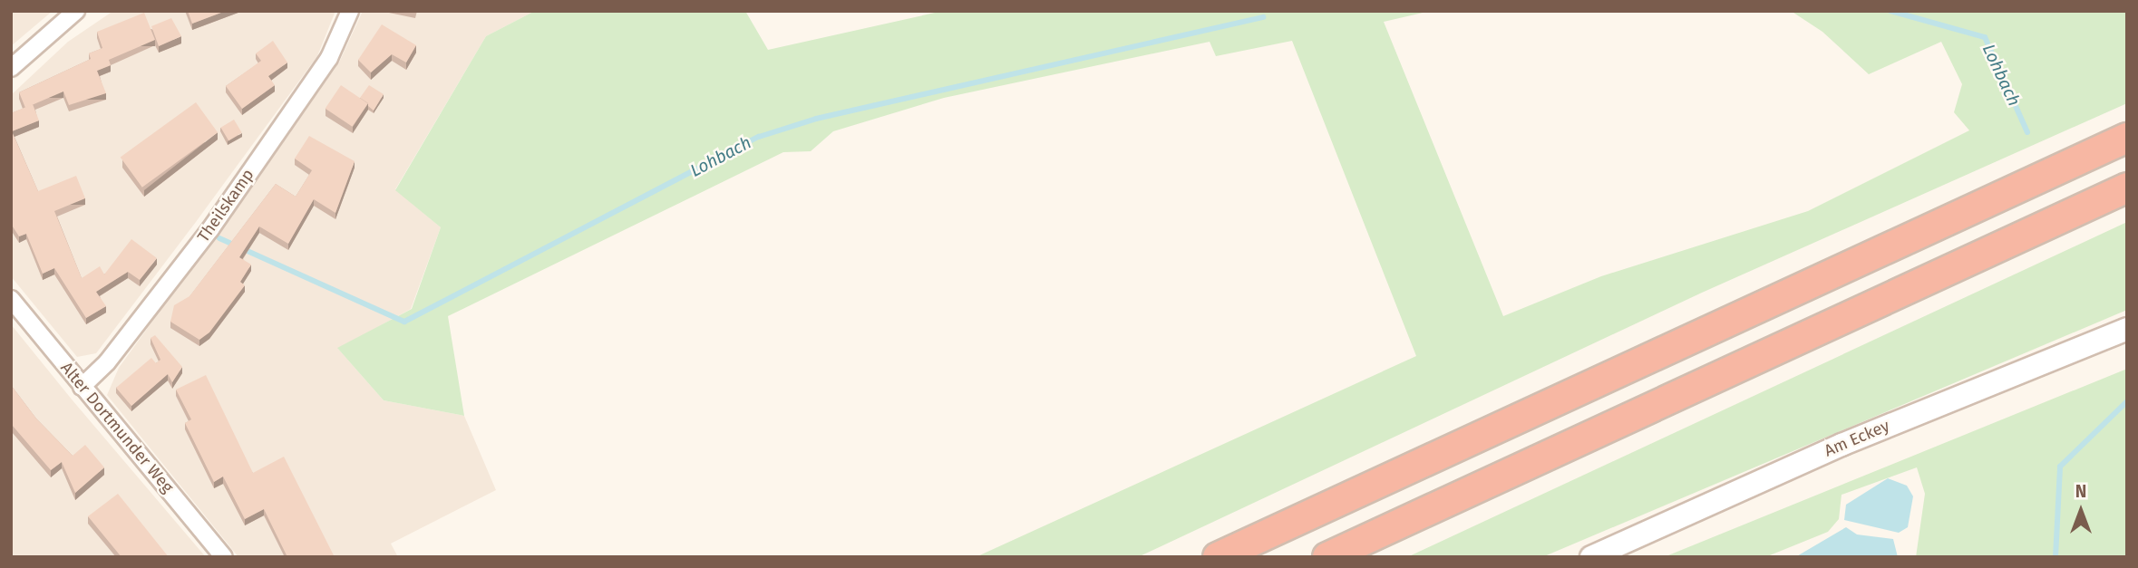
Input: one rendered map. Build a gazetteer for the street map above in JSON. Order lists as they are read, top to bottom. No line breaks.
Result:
{"streets":{"street":["Theilskamp","Alter Dortmunder Weg","Am Eckey"]},"crossings":[["Theilskamp","Alter Dortmunder Weg"]],"water":["Lohbach"],"north":"top"}
